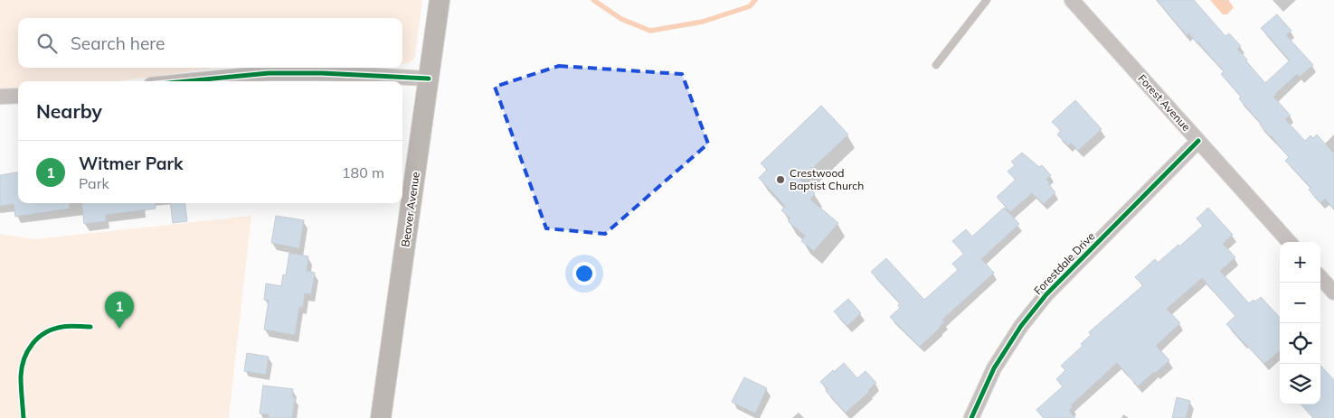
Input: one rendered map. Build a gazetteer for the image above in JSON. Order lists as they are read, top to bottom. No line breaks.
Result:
{"streets":{"main road":["Beaver Avenue"],"street":["Forest Avenue","Forestdale Drive"]},"crossings":[["Forest Avenue","Forestdale Drive"]],"places":["Crestwood Baptist Church"],"page":{"search":"Search here","heading":"Nearby","list":[{"mark":"1","name":"Witmer Park","note":"Park","value":"180 m"}],"map_buttons":["+","−"],"pins":"1"}}
